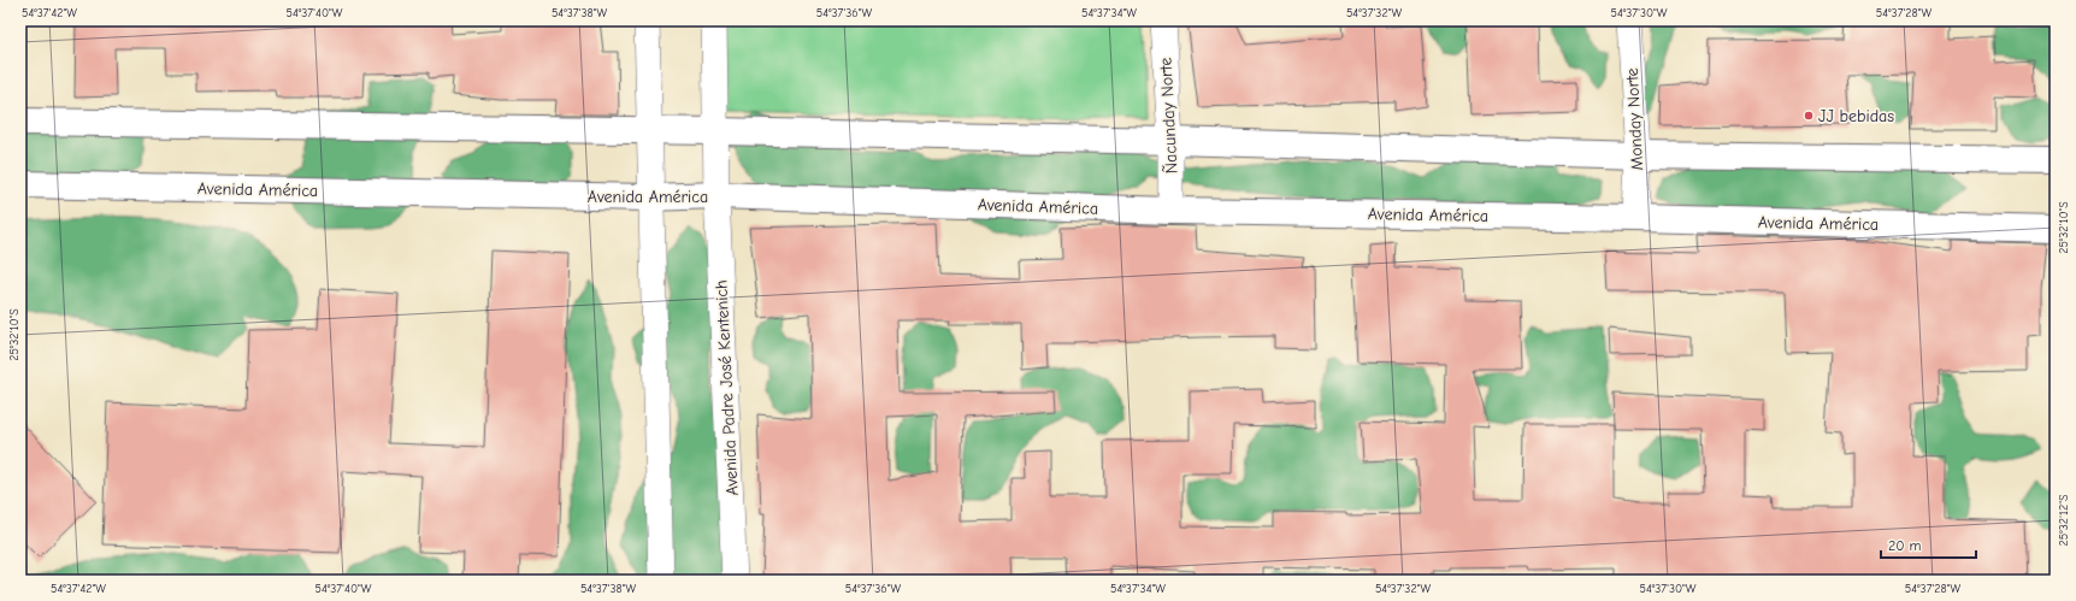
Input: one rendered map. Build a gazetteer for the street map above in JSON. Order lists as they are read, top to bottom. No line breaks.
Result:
{"streets":{"main road":["Avenida América"],"street":["Ñacunday Norte","Monday Norte","Avenida Padre José Kentenich"]},"crossings":[["Ñacunday Norte","Avenida América"],["Monday Norte","Avenida América"],["Avenida América","Avenida Padre José Kentenich"]],"places":["JJ bebidas"],"scale_bar":"20 m","coordinates":["54°37'42\"W","54°37'40\"W","54°37'38\"W","54°37'36\"W","54°37'34\"W","54°37'32\"W","54°37'30\"W","54°37'28\"W","25°32'10\"S","25°32'12\"S"]}
